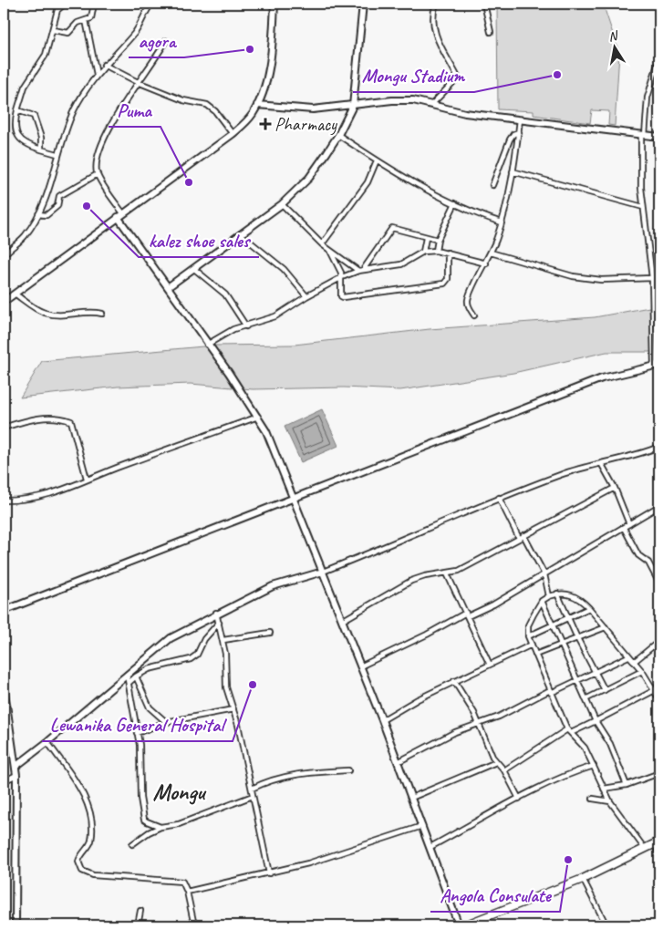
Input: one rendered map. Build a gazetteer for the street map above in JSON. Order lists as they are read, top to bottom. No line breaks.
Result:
{"districts":["Mongu"],"places":{"other":["agora","Mongu Stadium","Puma","kalez shoe sales","Lewanika General Hospital","Angola Consulate"],"health":["Pharmacy"]},"north":"top"}
